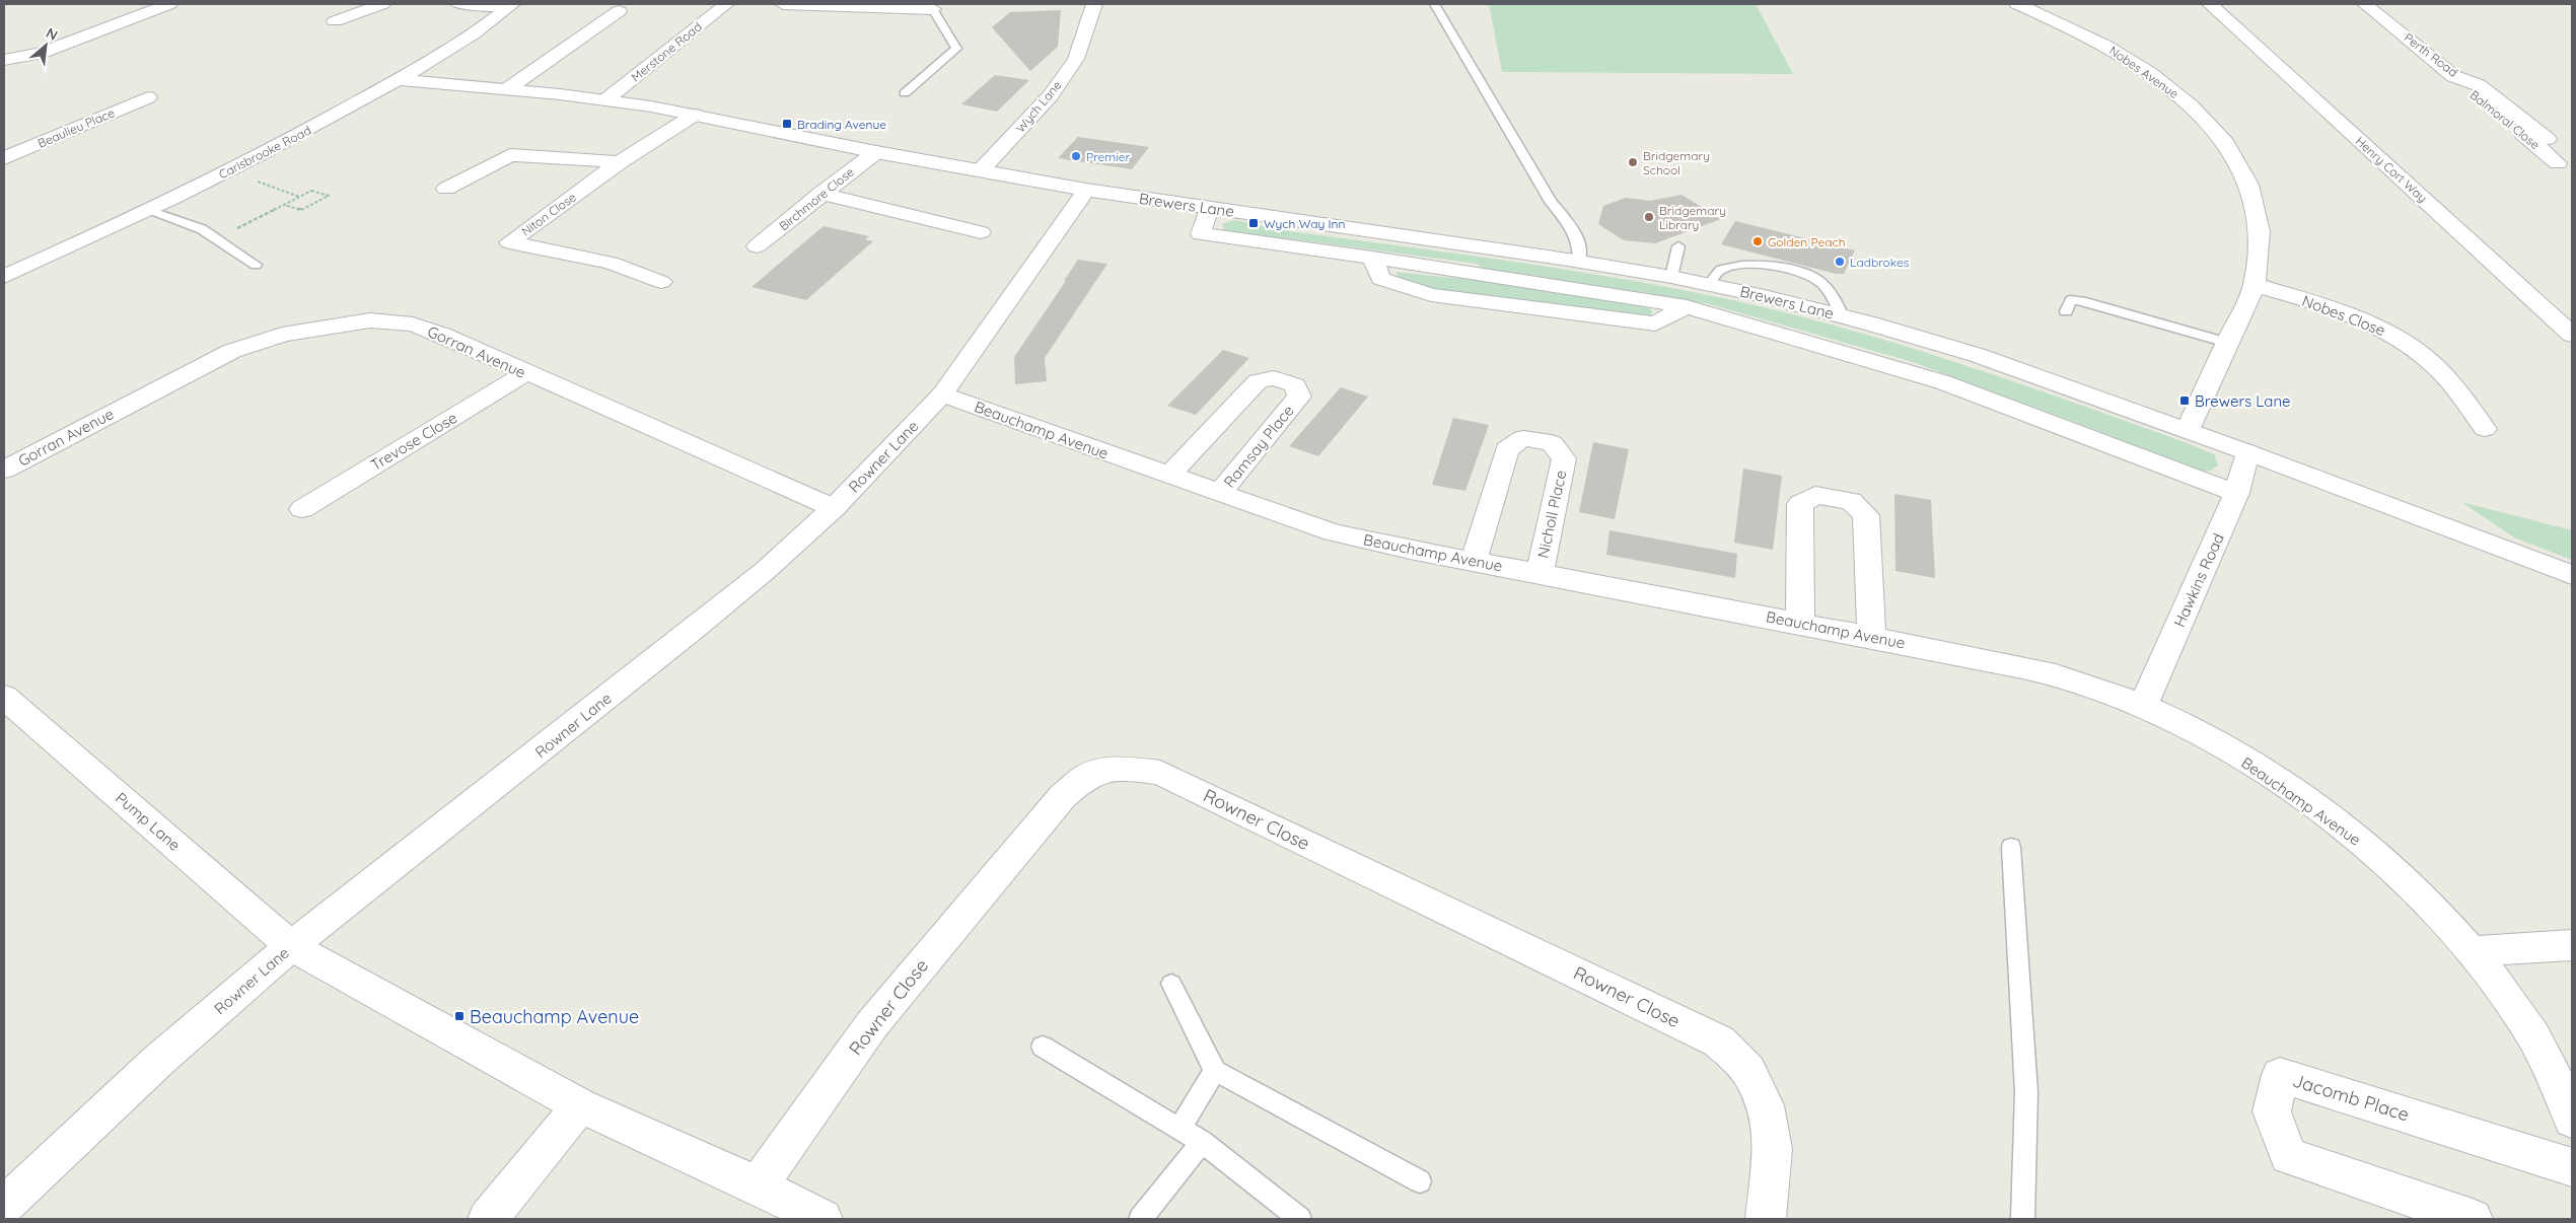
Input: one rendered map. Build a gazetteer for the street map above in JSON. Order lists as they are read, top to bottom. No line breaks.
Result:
{"streets":{"street":["Merstone Road","Perth Road","Nobes Avenue","Wych Lane","Balmoral Close","Beaulieu Place","Carisbrooke Road","Henry Cort Way","Birchmore Close","Brewers Lane","Niton Close","Nobes Close","Gorran Avenue","Beauchamp Avenue","Trevose Close","Ramsay Place","Rowner Lane","Nicholl Place","Hawkins Road","Rowner Close","Pump Lane","Jacomb Place"]},"crossings":[["Perth Road","Balmoral Close"],["Nobes Avenue","Brewers Lane"],["Nobes Avenue","Nobes Close"],["Brewers Lane","Rowner Lane"],["Brewers Lane","Hawkins Road"],["Gorran Avenue","Trevose Close"],["Gorran Avenue","Rowner Lane"],["Beauchamp Avenue","Ramsay Place"],["Beauchamp Avenue","Rowner Lane"],["Beauchamp Avenue","Nicholl Place"],["Beauchamp Avenue","Hawkins Road"],["Rowner Lane","Pump Lane"]],"places":{"transit":["Brading Avenue","Wych Way Inn","Brewers Lane","Beauchamp Avenue"],"other":["Premier","Bridgemary School","Bridgemary Library","Golden Peach","Ladbrokes"]},"north":"top right"}
